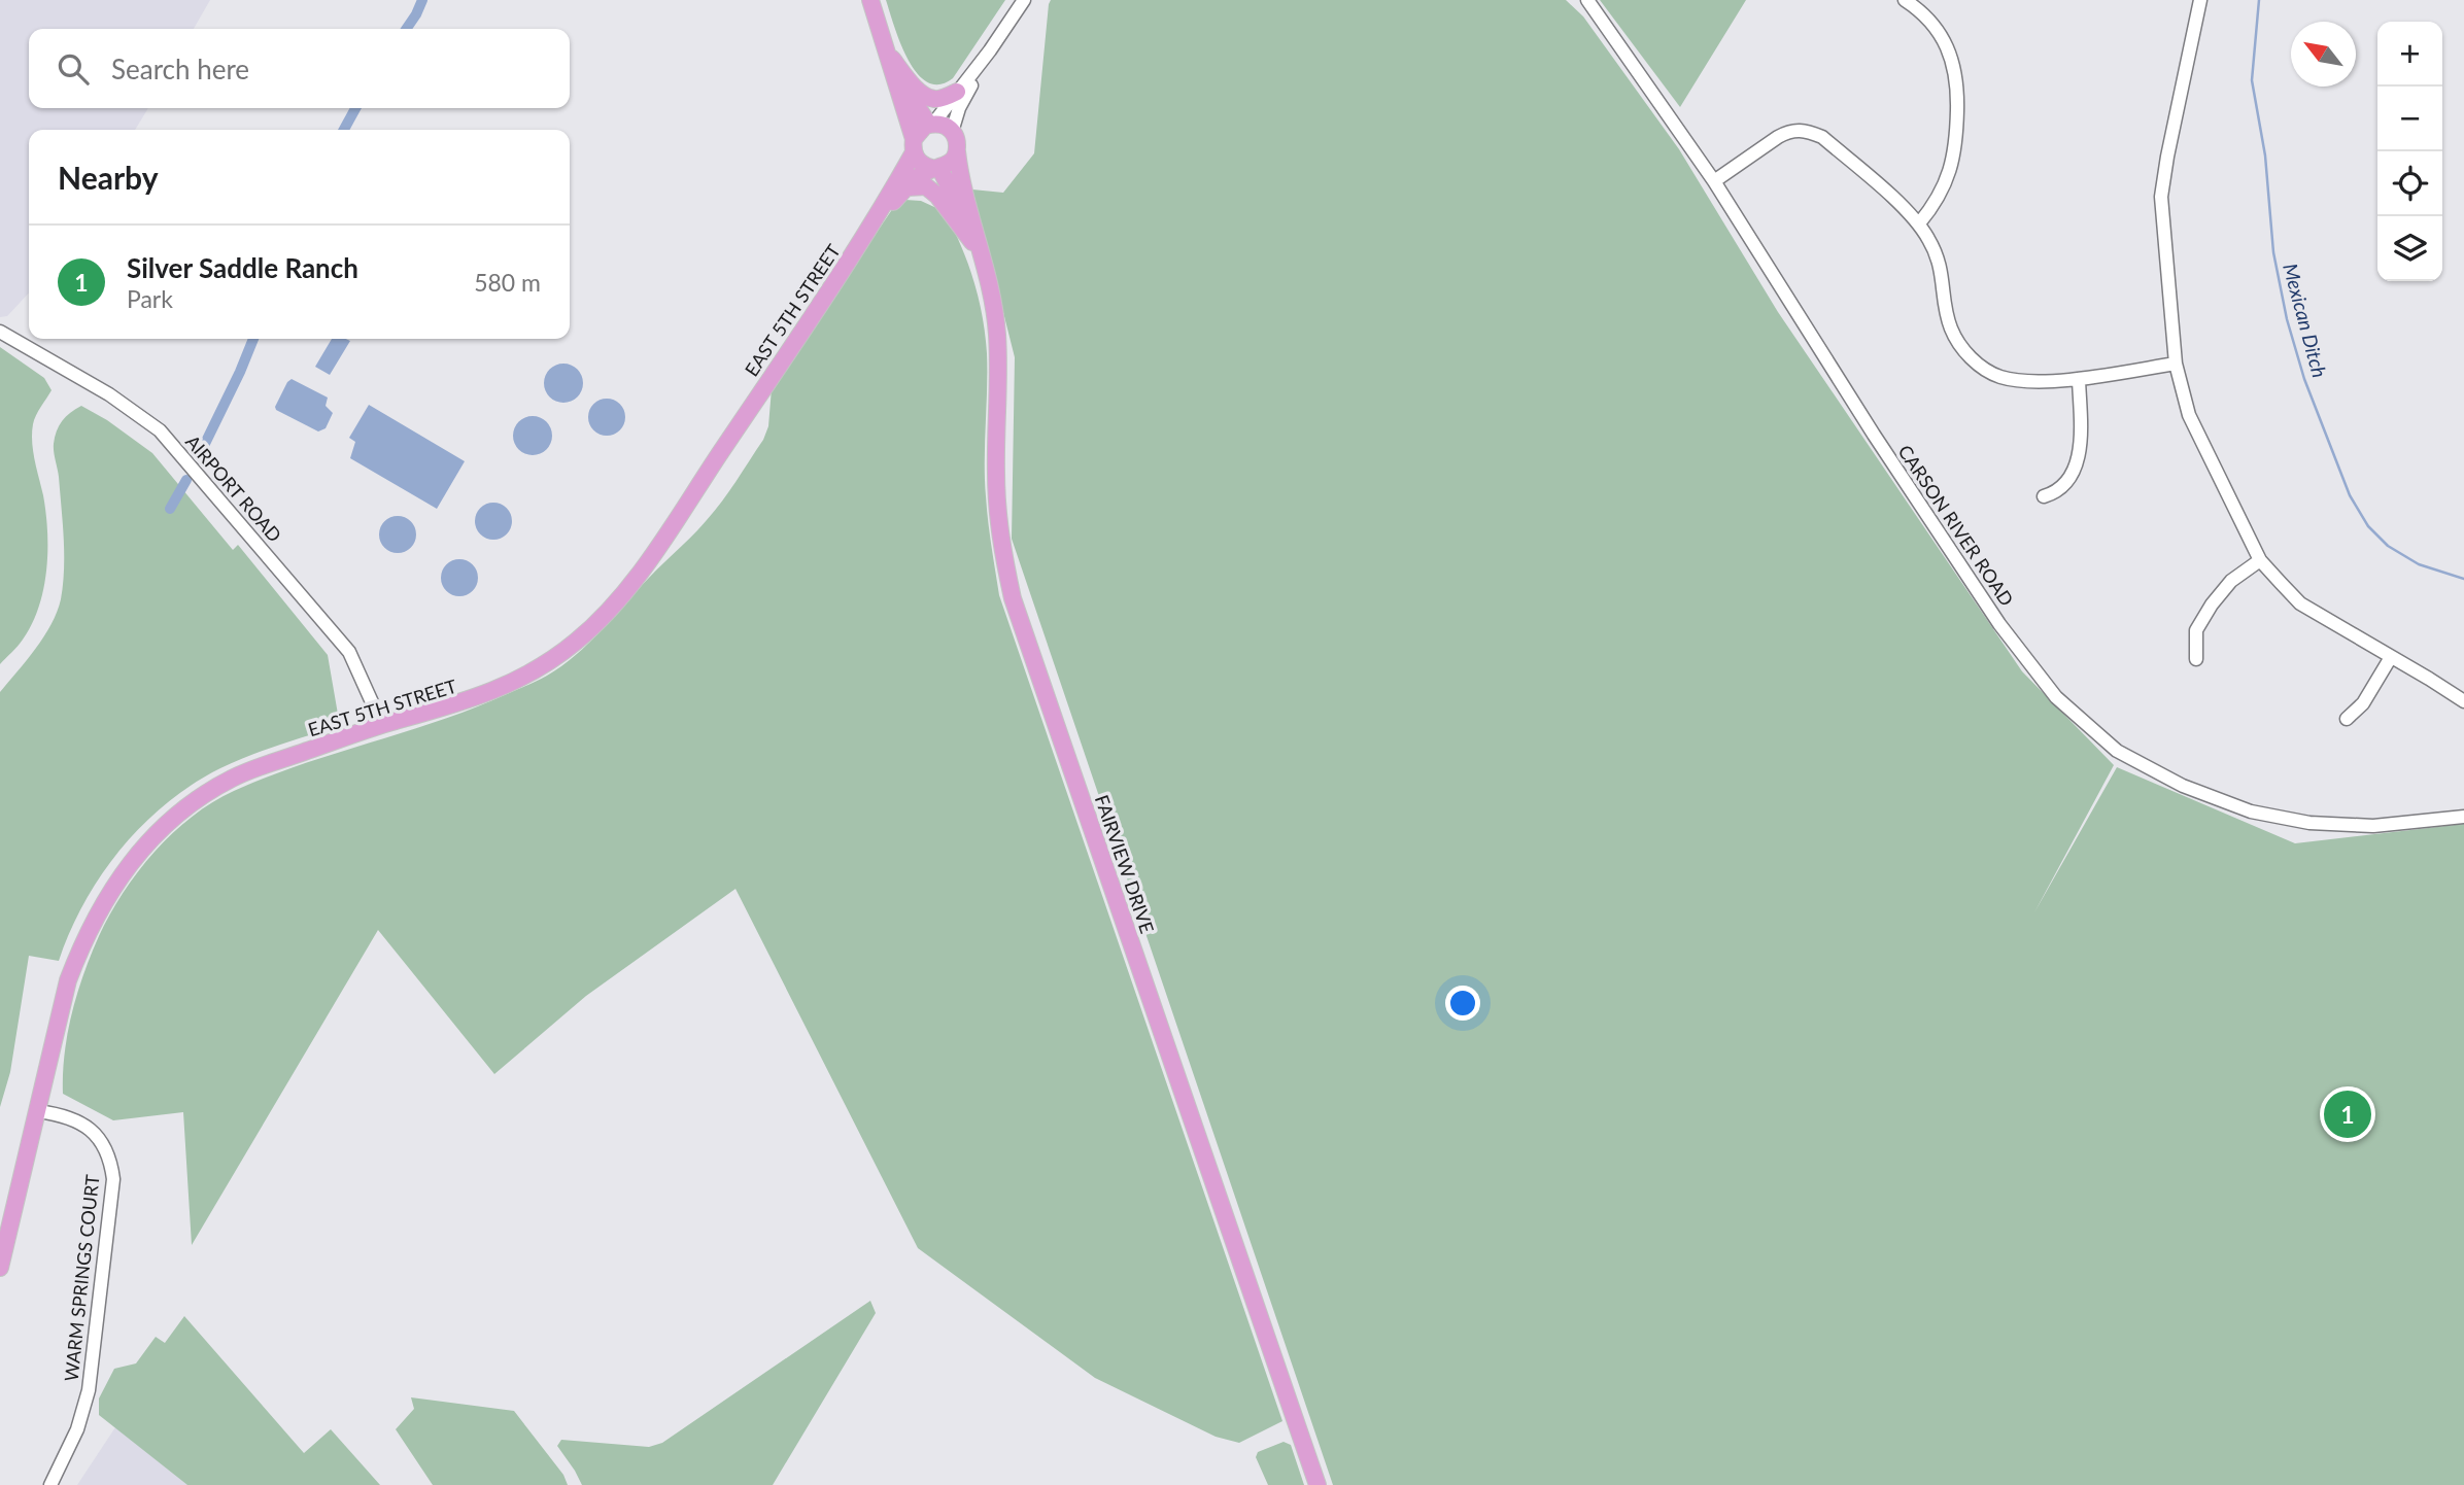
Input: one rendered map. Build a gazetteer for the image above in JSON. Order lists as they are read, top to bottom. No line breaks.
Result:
{"streets":{"main road":["EAST 5TH STREET","FAIRVIEW DRIVE"],"street":["AIRPORT ROAD","CARSON RIVER ROAD","WARM SPRINGS COURT"]},"crossings":[["EAST 5TH STREET","AIRPORT ROAD"],["EAST 5TH STREET","FAIRVIEW DRIVE"],["EAST 5TH STREET","WARM SPRINGS COURT"]],"water":["Mexican Ditch"],"north":"top left","page":{"map_buttons":["+","−"],"search":"Search here","heading":"Nearby","list":[{"mark":"1","name":"Silver Saddle Ranch","note":"Park","value":"580 m"}],"pins":"1"}}
